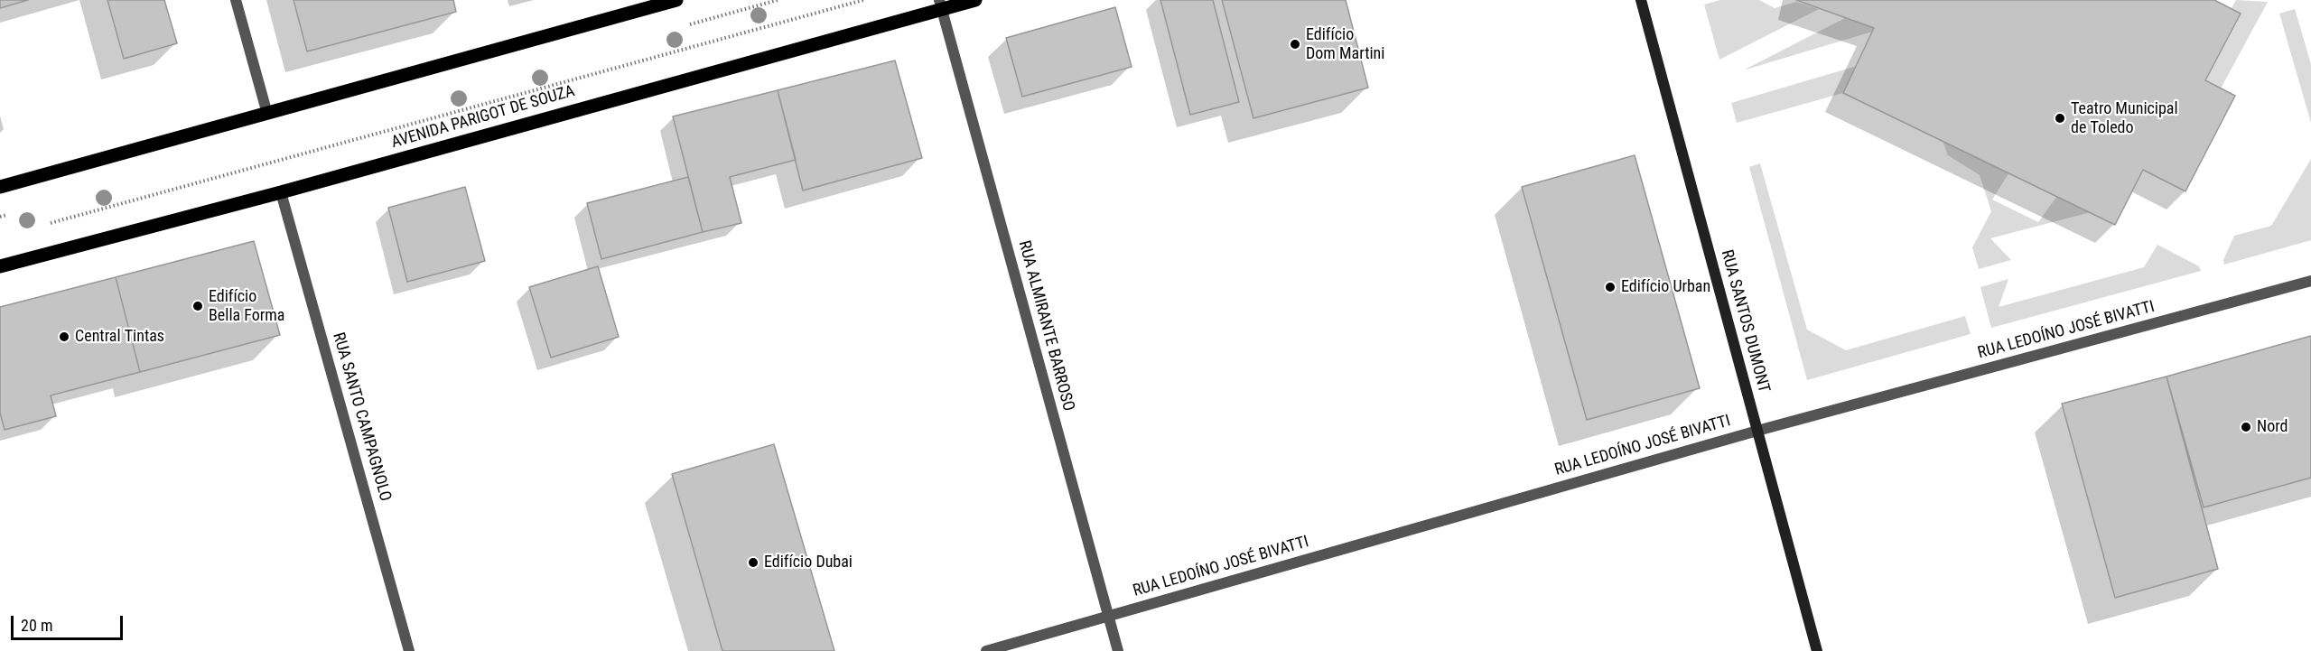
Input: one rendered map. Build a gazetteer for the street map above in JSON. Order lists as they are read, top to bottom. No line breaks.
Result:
{"streets":{"main road":["AVENIDA PARIGOT DE SOUZA"],"street":["RUA SANTOS DUMONT","RUA ALMIRANTE BARROSO","RUA LEDOÍNO JOSÉ BIVATTI","RUA SANTO CAMPAGNOLO"]},"crossings":[["AVENIDA PARIGOT DE SOUZA","RUA ALMIRANTE BARROSO"],["AVENIDA PARIGOT DE SOUZA","RUA SANTO CAMPAGNOLO"],["RUA SANTOS DUMONT","RUA LEDOÍNO JOSÉ BIVATTI"],["RUA ALMIRANTE BARROSO","RUA LEDOÍNO JOSÉ BIVATTI"]],"places":["Edifício Dom Martini","Teatro Municipal de Toledo","Edifício Urban","Edifício Bella Forma","Central Tintas","Nord","Edifício Dubai"],"scale_bar":"20 m"}
